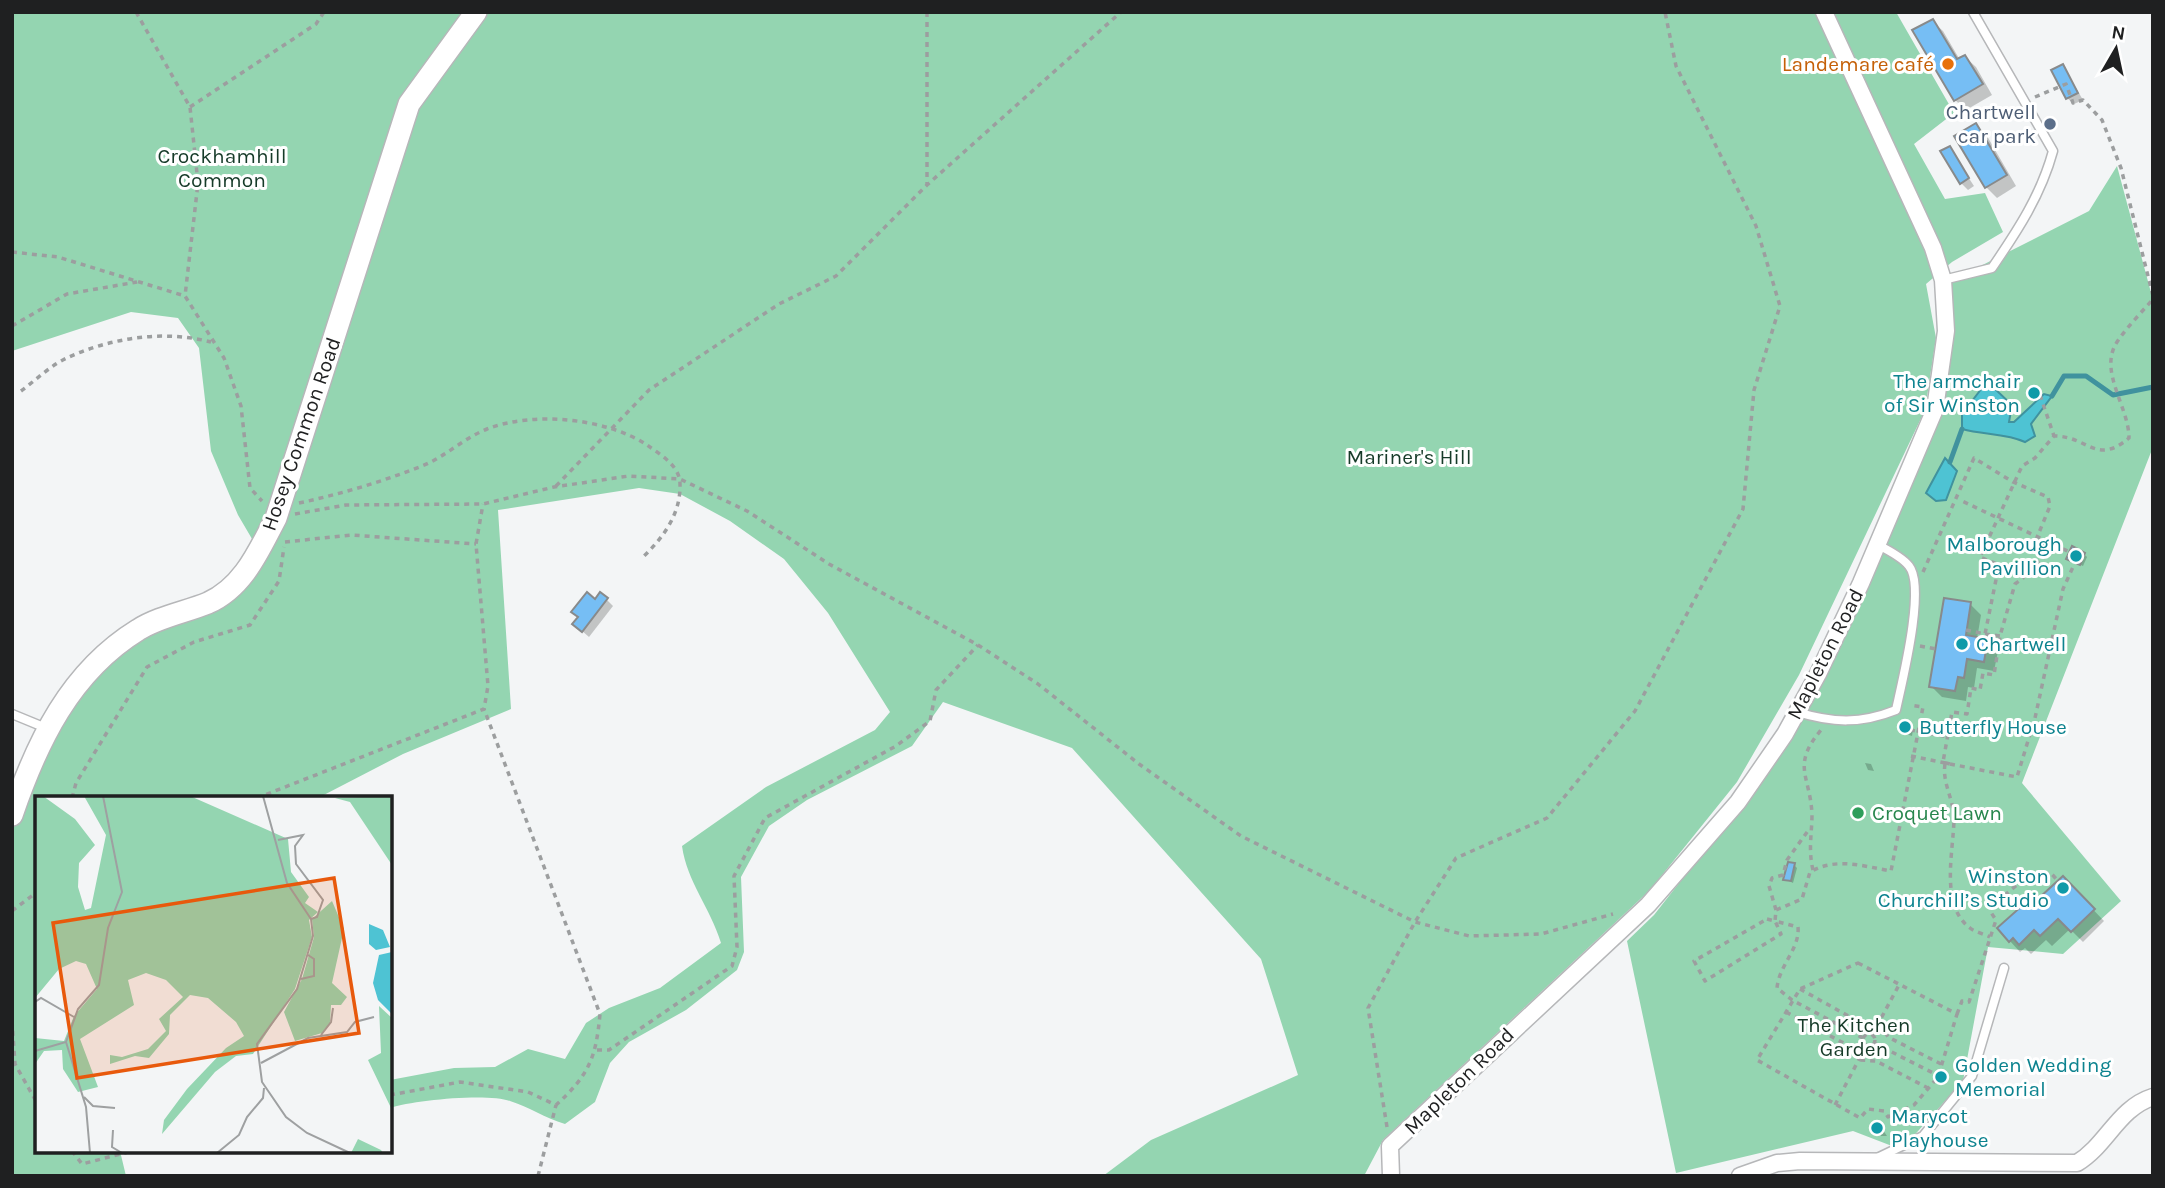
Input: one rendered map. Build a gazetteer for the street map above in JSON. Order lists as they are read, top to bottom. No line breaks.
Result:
{"streets":{"main road":["Hosey Common Road"],"street":["Mapleton Road"]},"parks":["Crockhamhill Common","Mariner's Hill","The Kitchen Garden"],"places":["Landemare café","Chartwell car park","The armchair of Sir Winston","Malborough Pavillion","Chartwell","Butterfly House","Croquet Lawn","Winston Churchill’s Studio","Golden Wedding Memorial","Marycot Playhouse"],"north":"top"}
